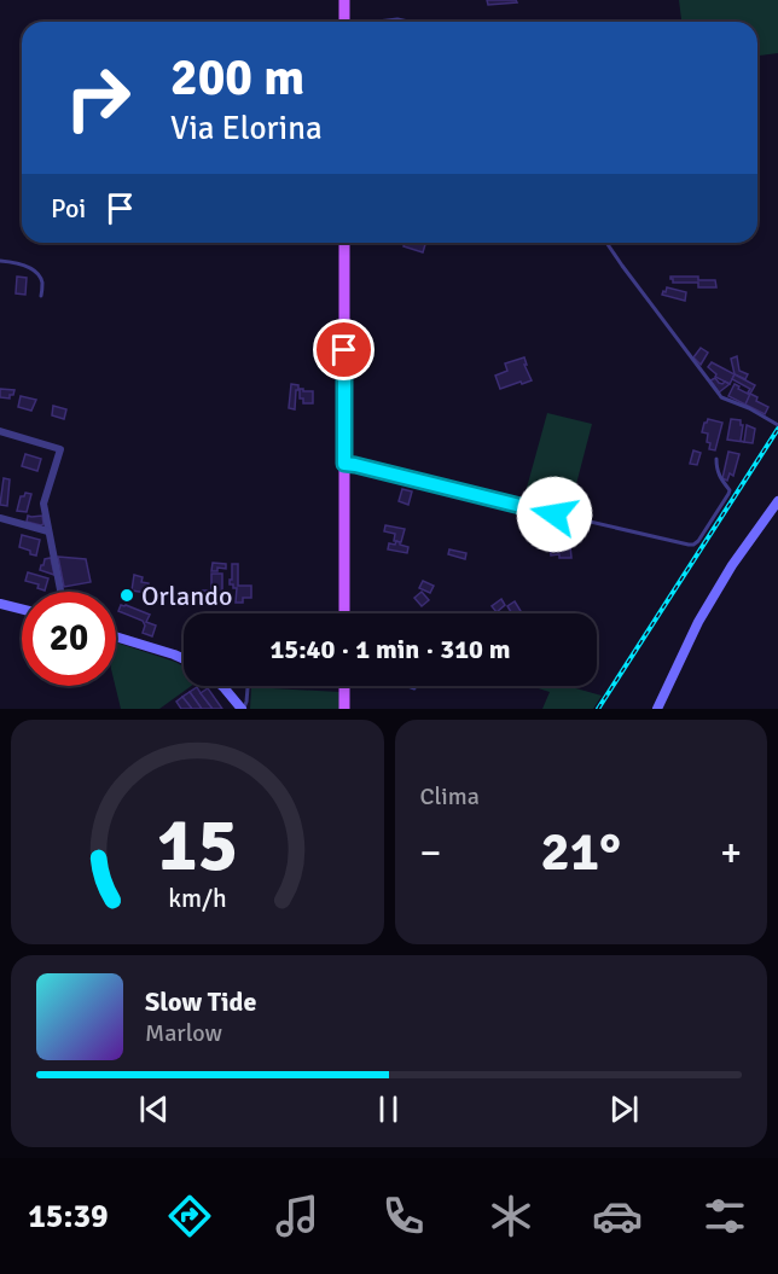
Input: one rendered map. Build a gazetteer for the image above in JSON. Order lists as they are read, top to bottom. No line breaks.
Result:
{"places":["Orlando"],"page":{"turn":["200 m","Via Elorina"],"then":"Poi","limit":"20","trip":"15:40 · 1 min · 310 m","tile":"Clima","heat":["−","21°","+"],"song":["Slow Tide","Marlow"],"tabs":"15:39","gauge":["15","km/h"]}}
